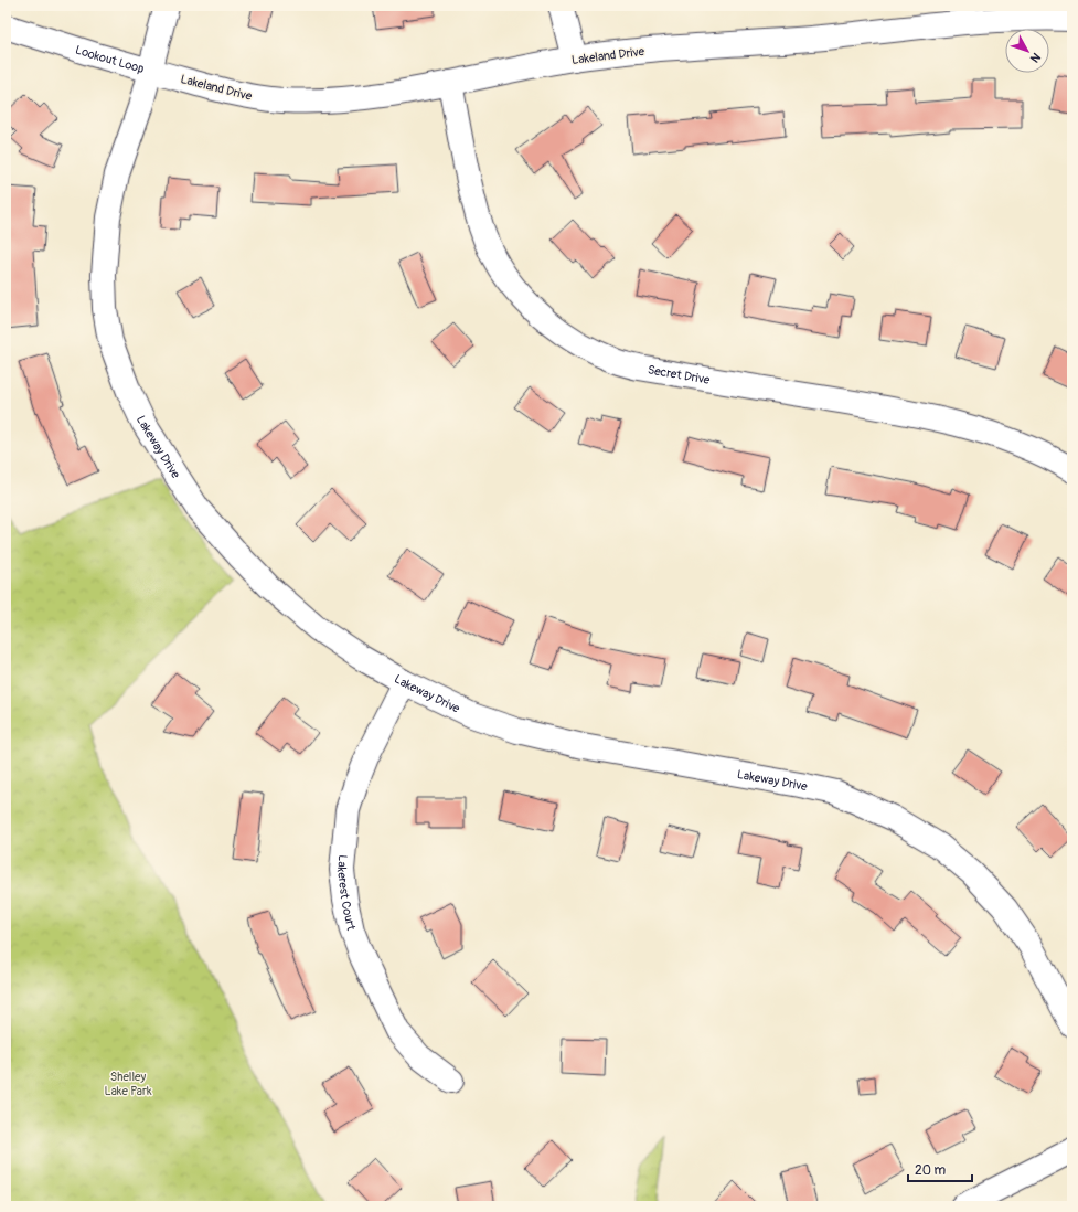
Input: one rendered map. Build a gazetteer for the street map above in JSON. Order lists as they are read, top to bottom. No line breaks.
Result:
{"streets":{"street":["Lakeland Drive","Lookout Loop","Secret Drive","Lakeway Drive","Lakerest Court"]},"crossings":[["Lakeland Drive","Lookout Loop"],["Lakeland Drive","Secret Drive"],["Lakeland Drive","Lakeway Drive"],["Lookout Loop","Lakeway Drive"],["Lakeway Drive","Lakerest Court"]],"parks":["Shelley Lake Park"],"scale_bar":"20 m","north":"bottom right"}
